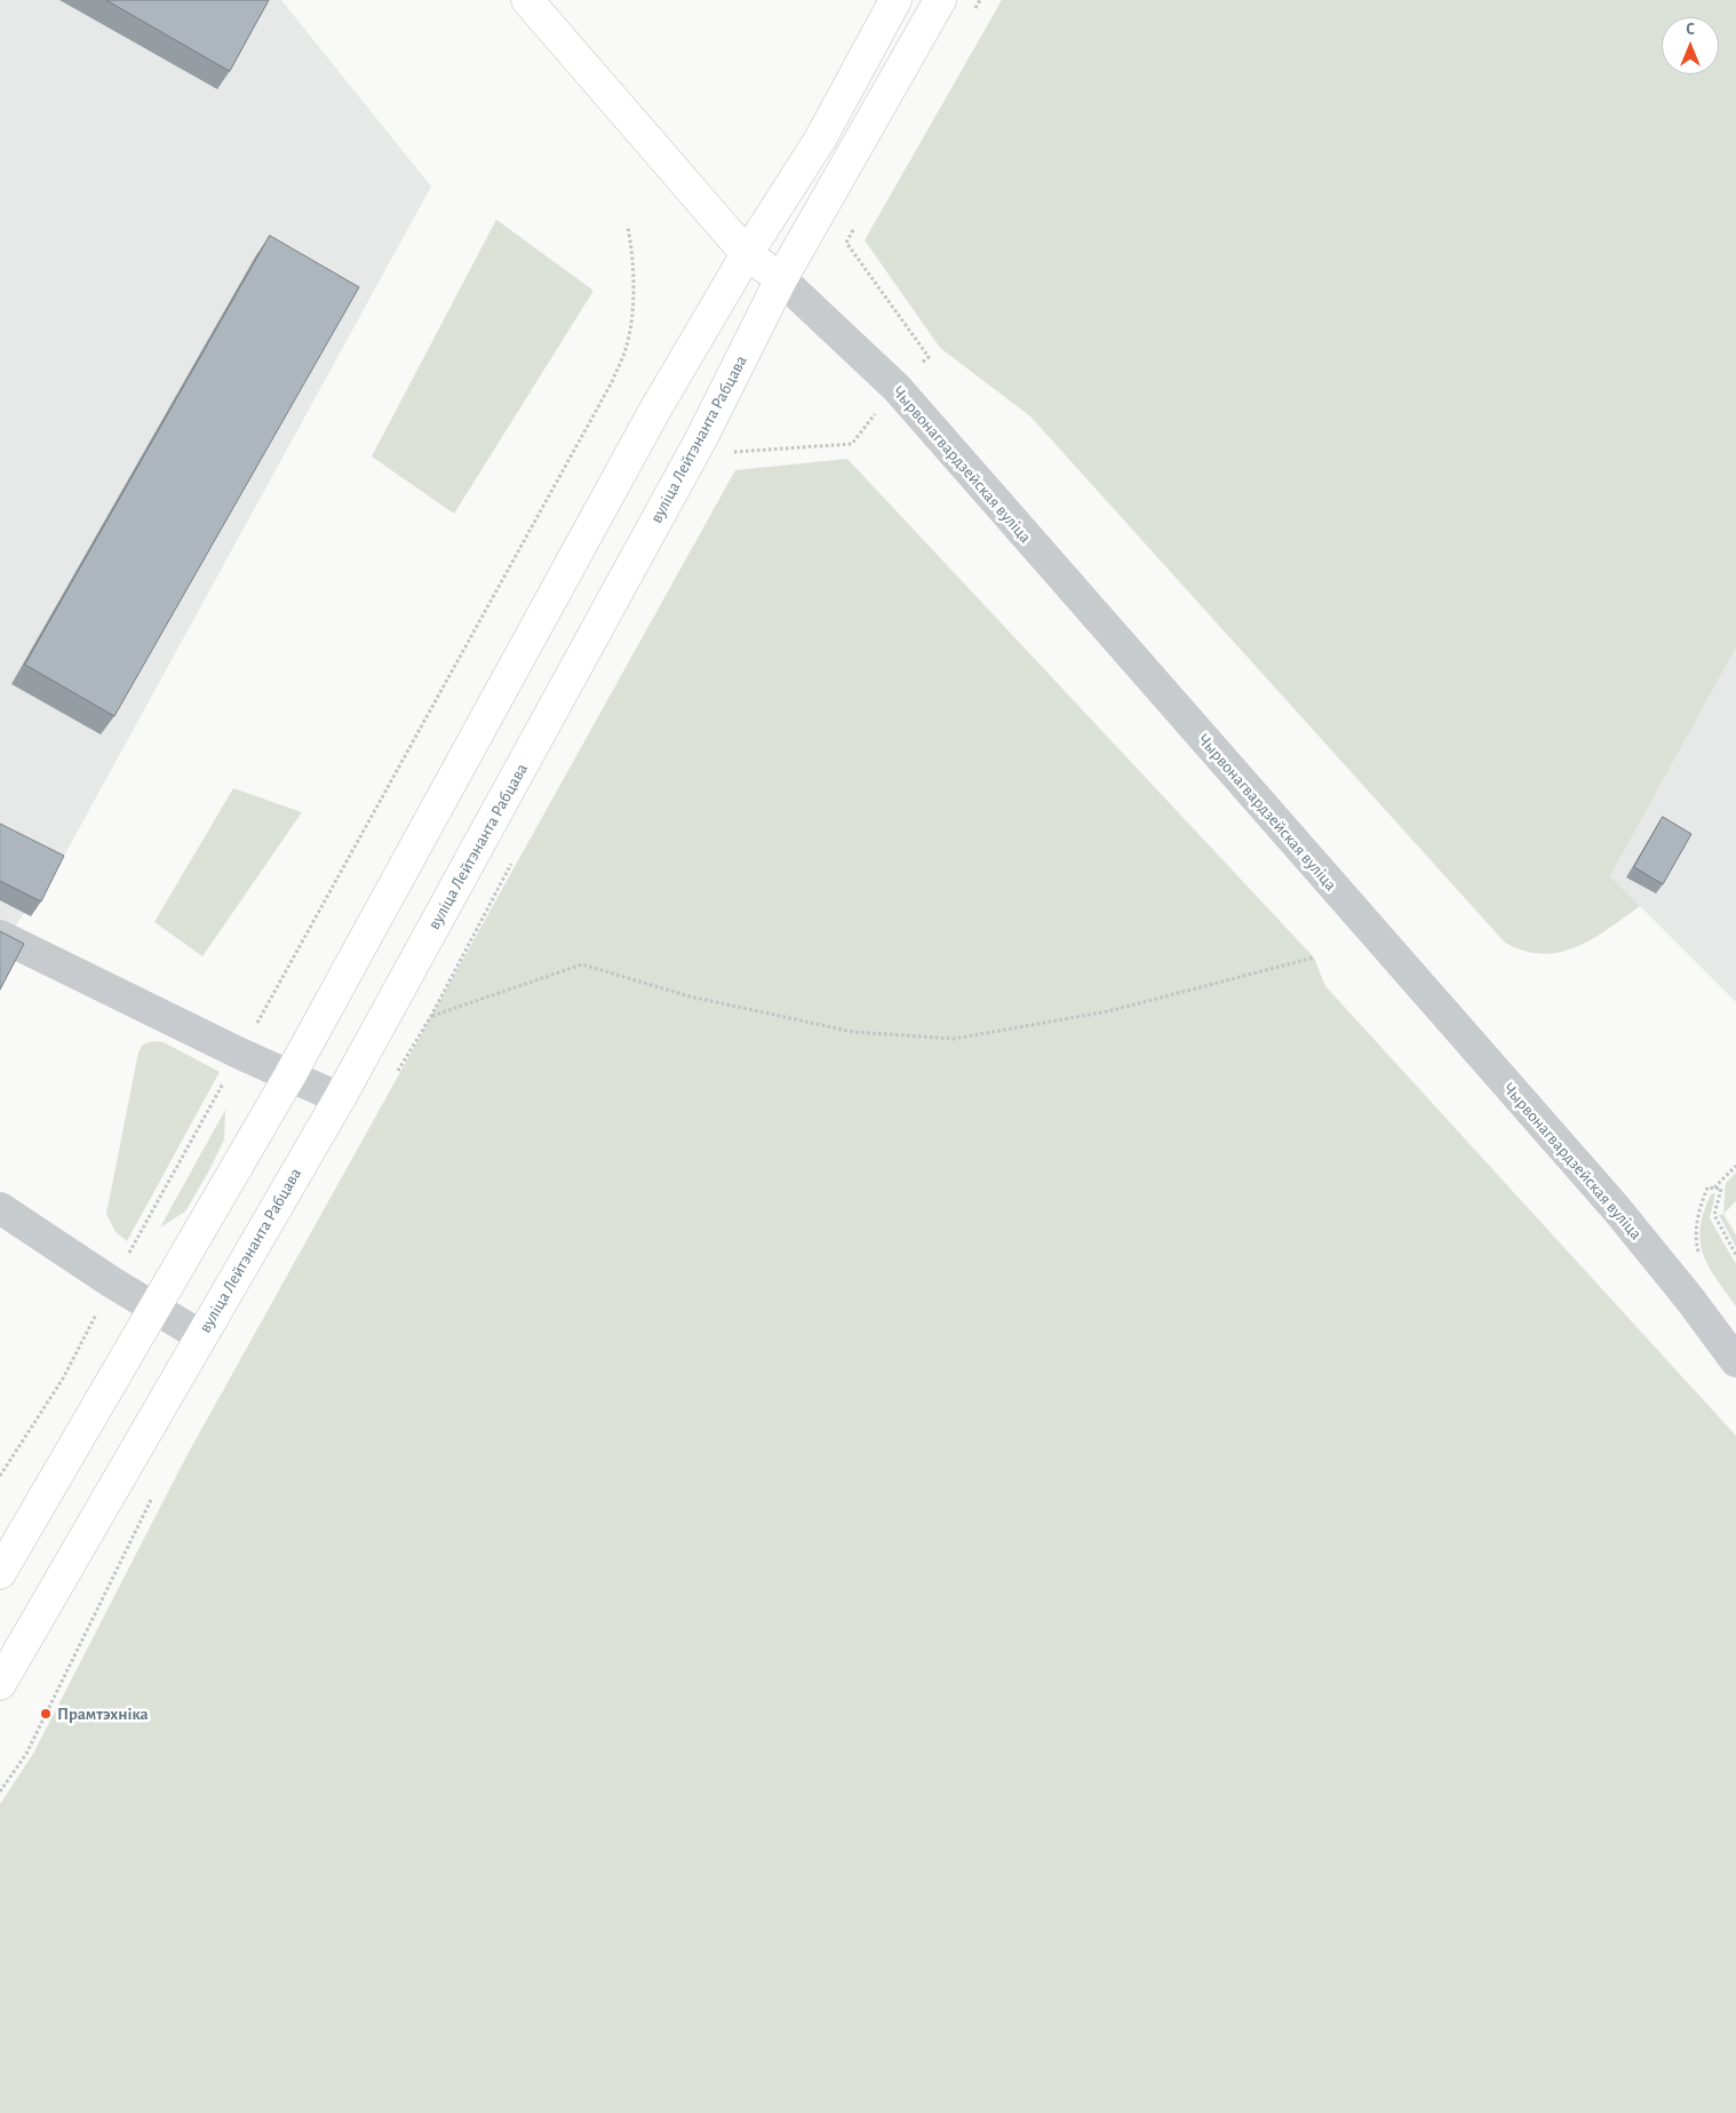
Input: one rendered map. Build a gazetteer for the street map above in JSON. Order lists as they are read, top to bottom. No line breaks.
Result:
{"streets":{"main road":["вуліца Лейтэнанта Рабцава"],"street":["Чырвонагвардзейская вуліца"]},"crossings":[["вуліца Лейтэнанта Рабцава","Чырвонагвардзейская вуліца"]],"places":["Прамтэхніка"],"north":"top"}
